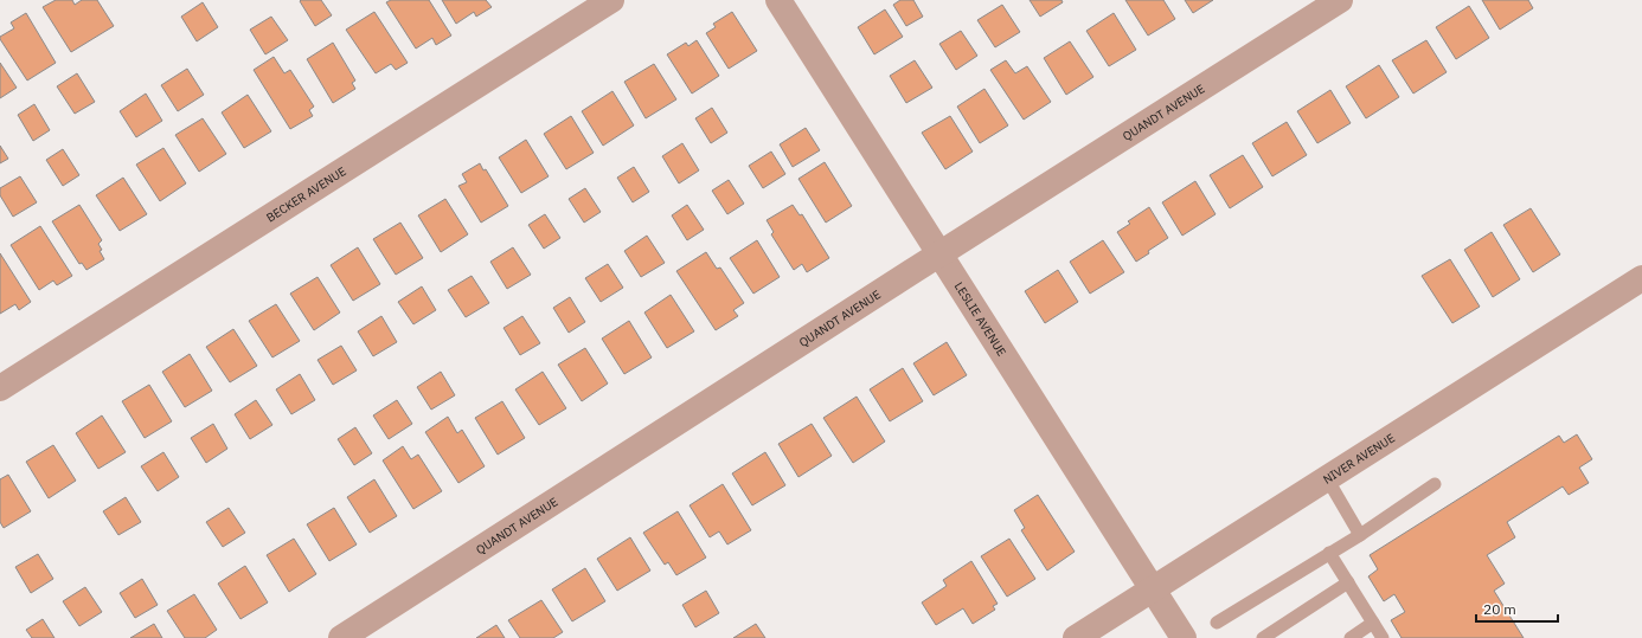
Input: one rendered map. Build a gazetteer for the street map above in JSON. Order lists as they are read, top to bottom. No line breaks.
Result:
{"streets":{"street":["QUANDT AVENUE","BECKER AVENUE","LESLIE AVENUE","NIVER AVENUE"]},"crossings":[["QUANDT AVENUE","LESLIE AVENUE"],["LESLIE AVENUE","NIVER AVENUE"]],"scale_bar":"20 m"}
